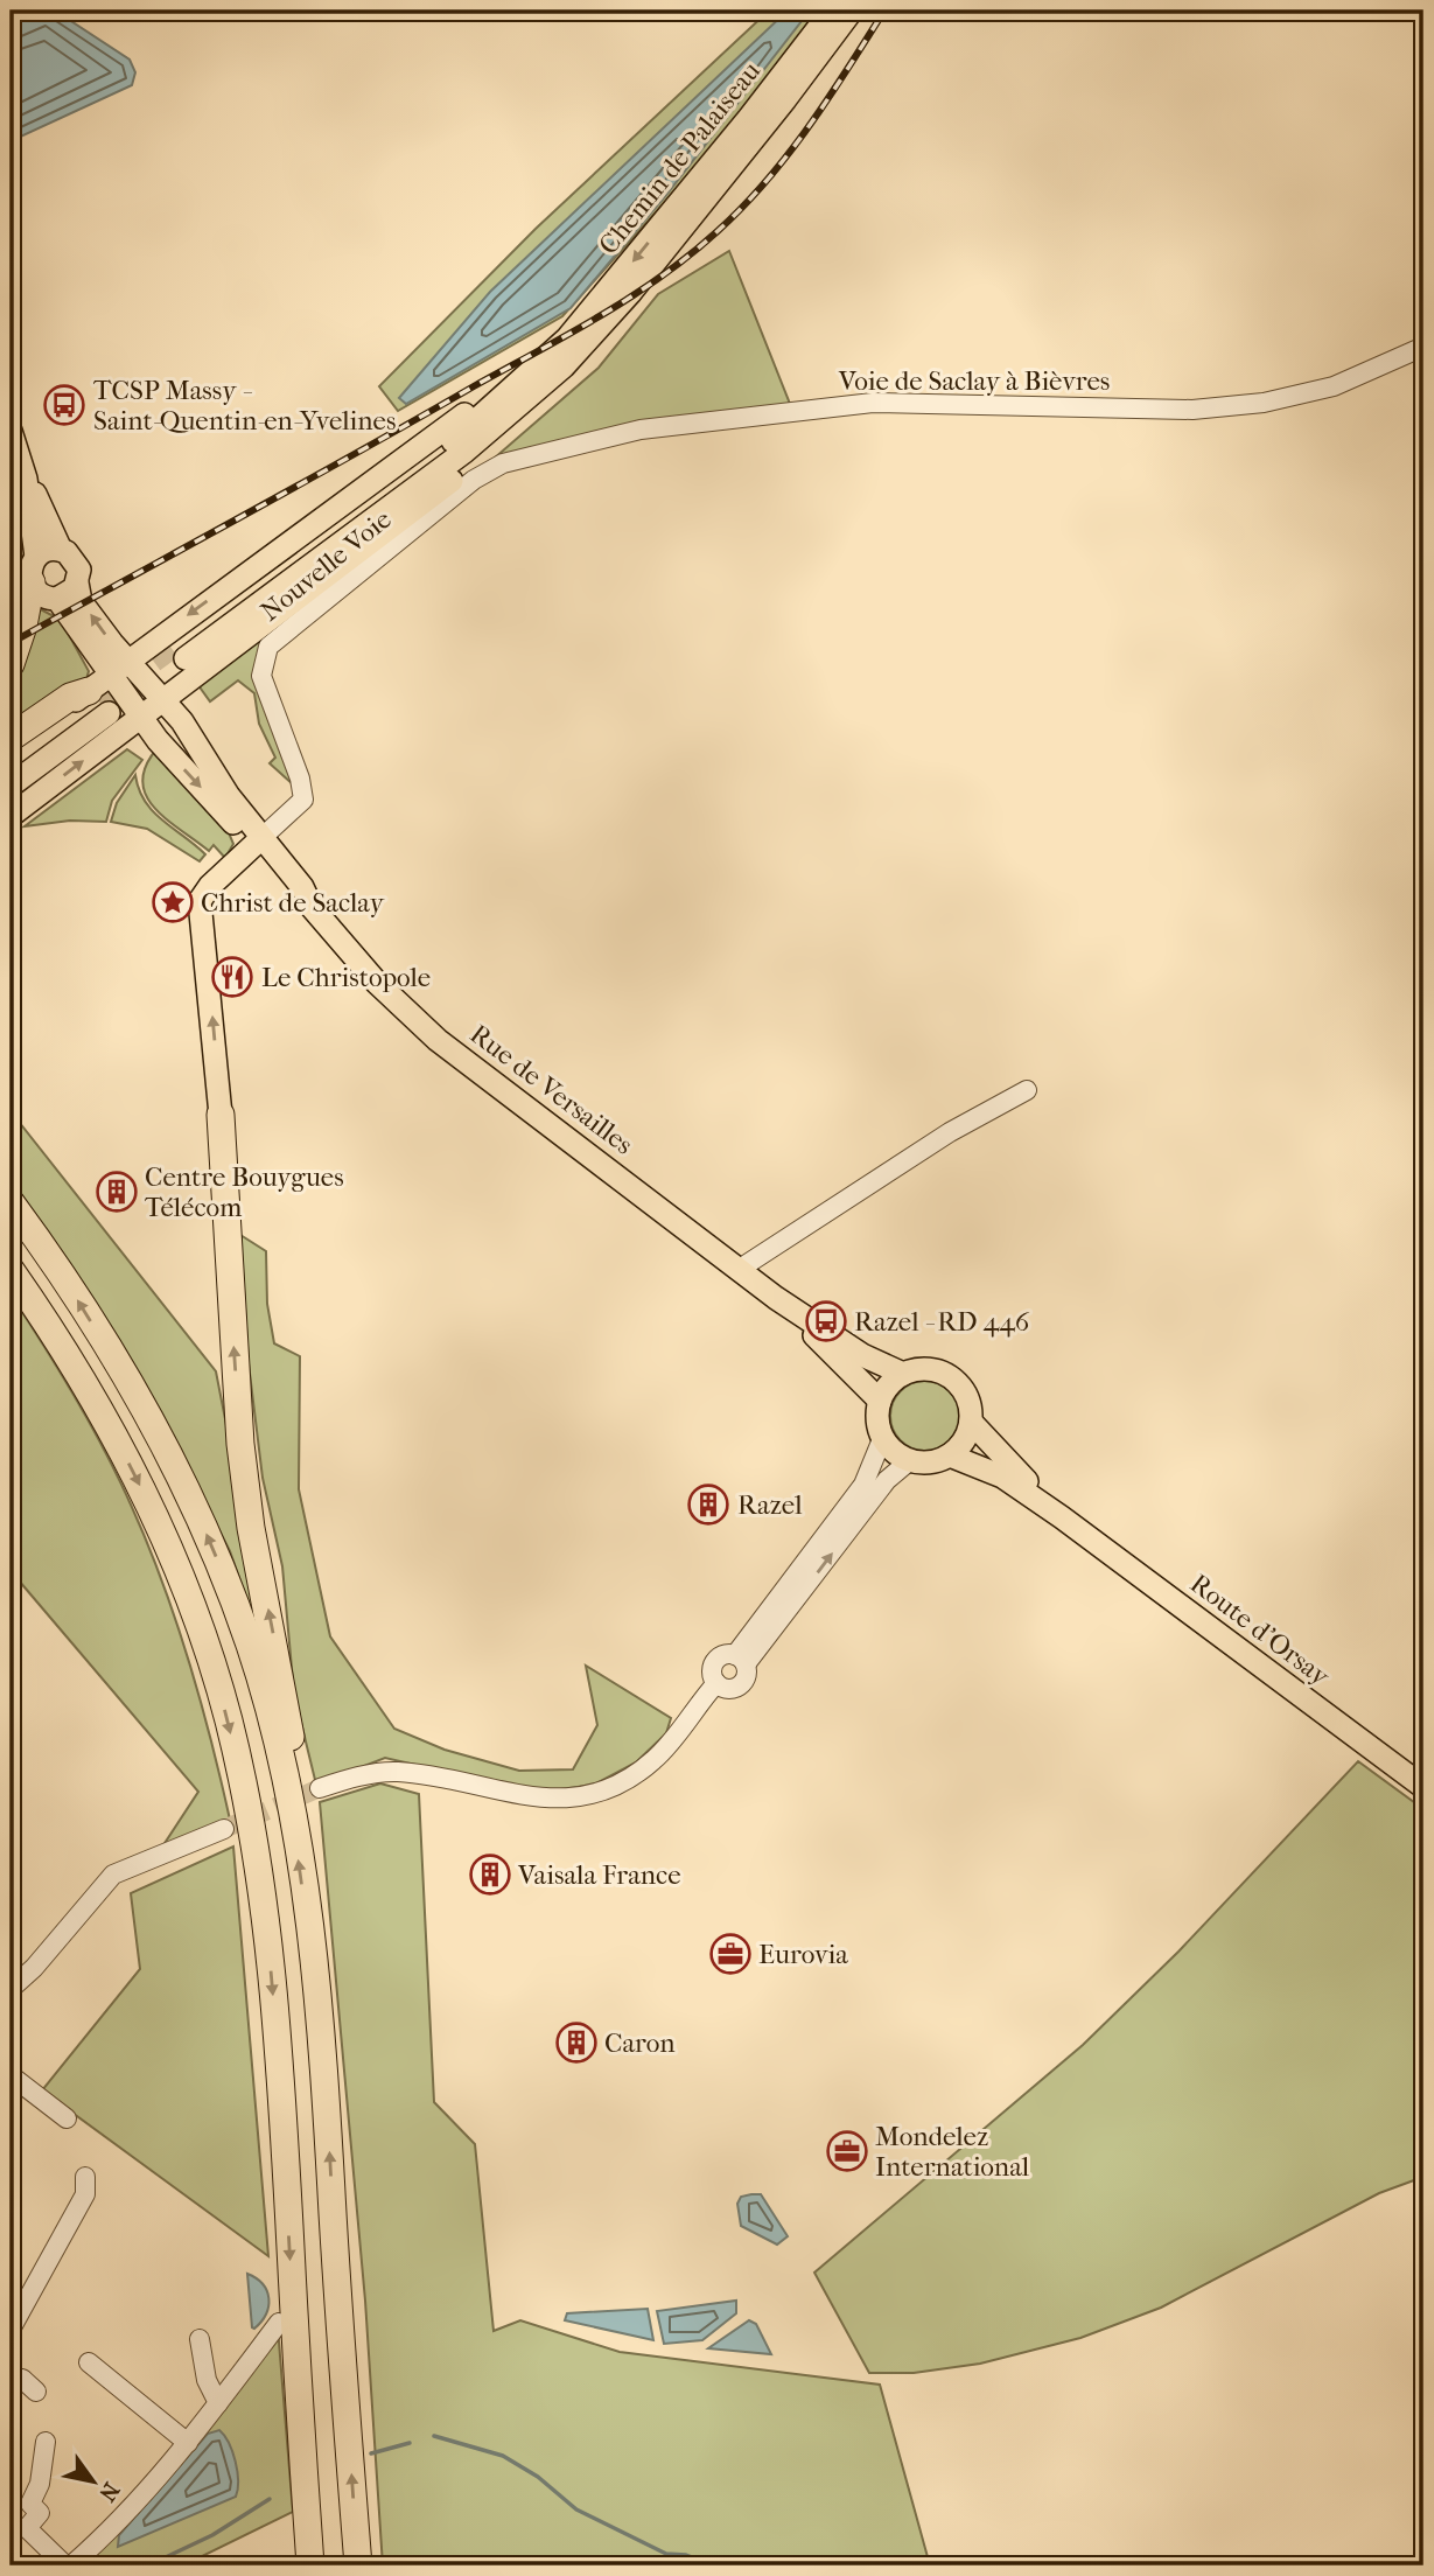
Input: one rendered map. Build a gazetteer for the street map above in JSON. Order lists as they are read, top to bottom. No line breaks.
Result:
{"streets":{"main road":["Chemin de Palaiseau","Rue de Versailles","Route d'Orsay"],"street":["Voie de Saclay à Bièvres","Nouvelle Voie"]},"crossings":[["Voie de Saclay à Bièvres","Nouvelle Voie"],["Nouvelle Voie","Rue de Versailles"],["Rue de Versailles","Route d'Orsay"]],"places":{"bus stop":["TCSP Massy - Saint-Quentin-en-Yvelines","Razel - RD 446"],"place":["Christ de Saclay"],"restaurant":["Le Christopole"],"building":["Centre Bouygues Télécom","Razel","Vaisala France","Caron"],"office":["Eurovia","Mondelez International"]},"north":"bottom right"}
